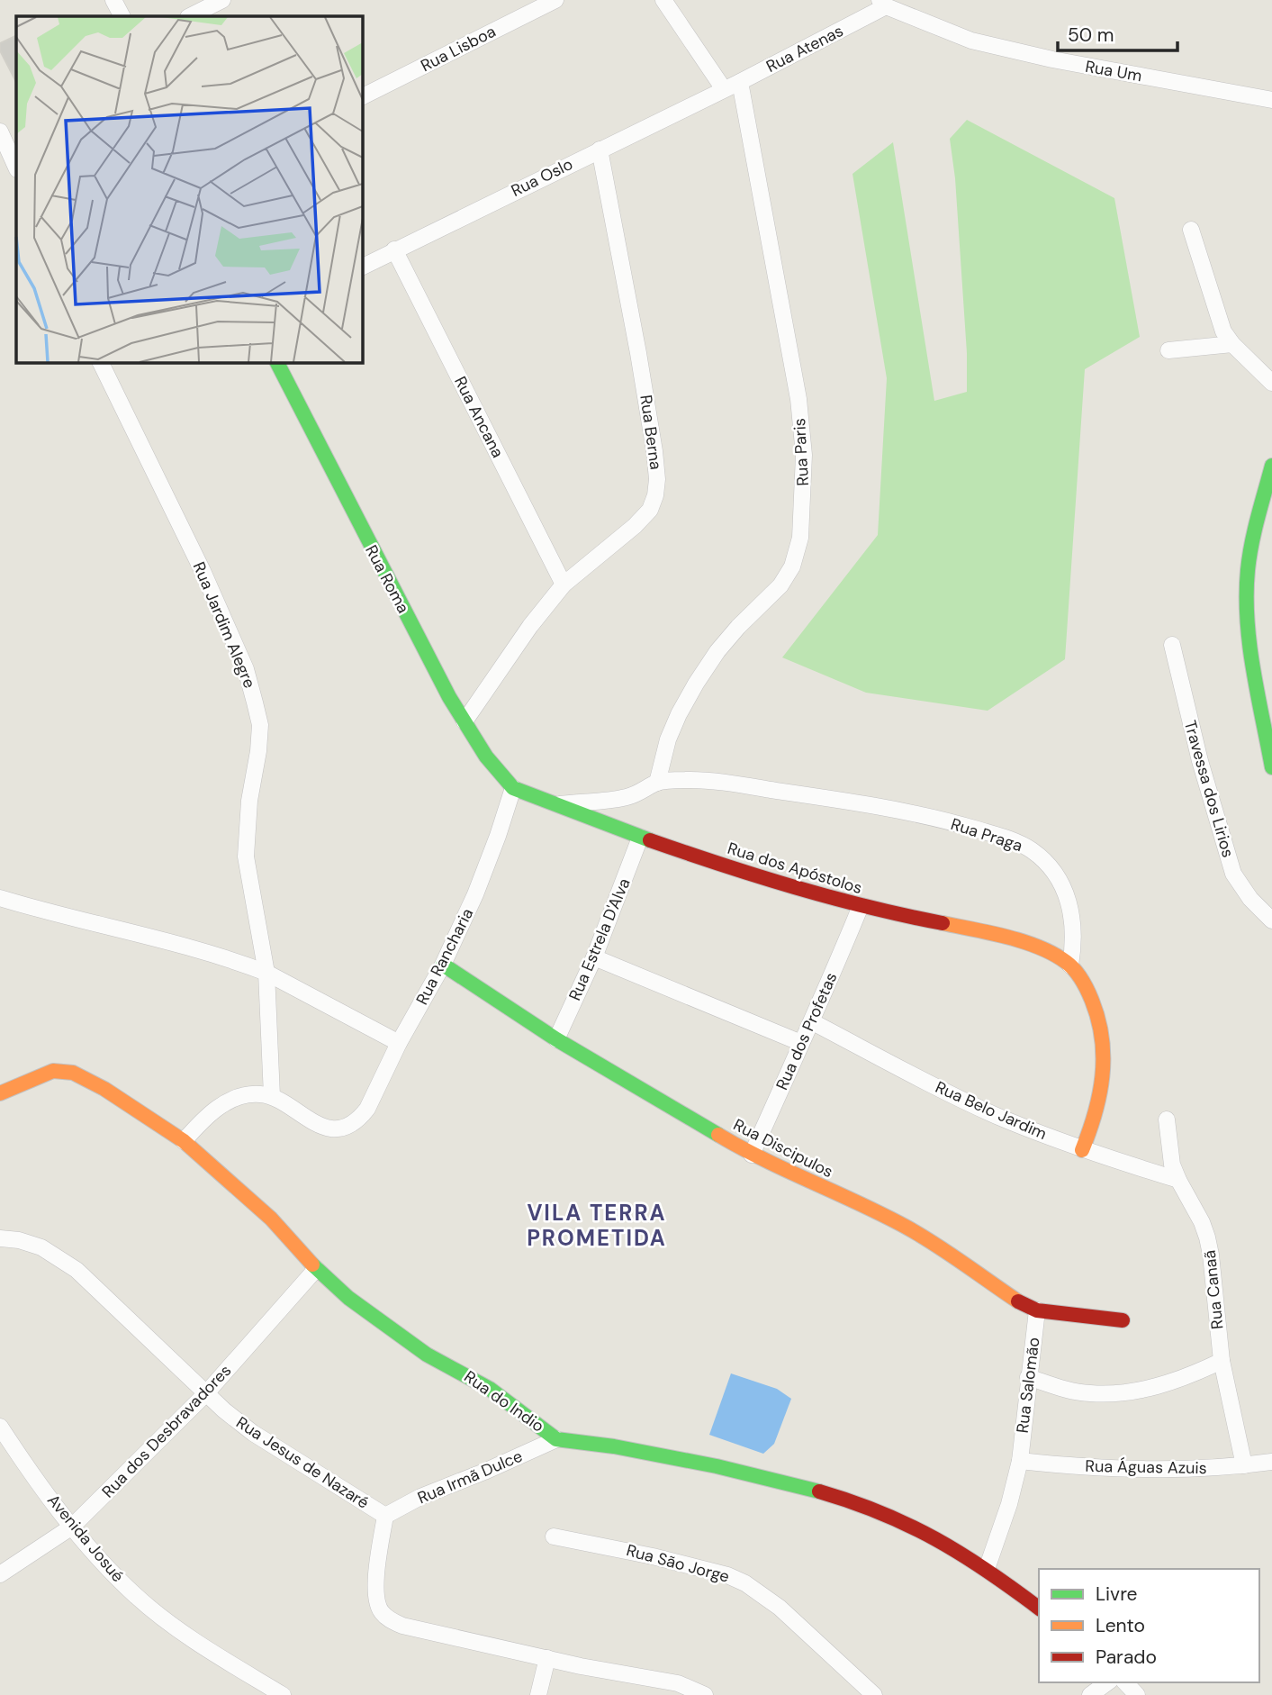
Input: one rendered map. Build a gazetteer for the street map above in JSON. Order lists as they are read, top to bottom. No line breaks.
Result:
{"streets":{"street":["Rua Lisboa","Rua Atenas","Rua Um","Rua Oslo","Rua Ancana","Rua Berna","Rua Paris","Rua Roma","Rua Jardim Alegre","Travessa dos Lirios","Rua Praga","Rua dos Apóstolos","Rua Estrela D'Alva","Rua Rancharia","Rua dos Profetas","Rua Belo Jardim","Rua Discipulos","Rua Canaã","Rua Salomão","Rua do Indio","Rua dos Desbravadores","Rua Jesus de Nazaré","Rua Águas Azuis","Rua Irmã Dulce","Avenida Josué","Rua São Jorge"]},"crossings":[["Rua Atenas","Rua Um"],["Rua Atenas","Rua Oslo"],["Rua Atenas","Rua Paris"],["Rua Oslo","Rua Ancana"],["Rua Oslo","Rua Berna"],["Rua Ancana","Rua Berna"],["Rua Berna","Rua Roma"],["Rua Paris","Rua Praga"],["Rua Roma","Rua dos Apóstolos"],["Rua Roma","Rua Rancharia"],["Rua Jardim Alegre","Rua Rancharia"],["Rua Praga","Rua dos Apóstolos"],["Rua dos Apóstolos","Rua Estrela D'Alva"],["Rua dos Apóstolos","Rua Rancharia"],["Rua dos Apóstolos","Rua dos Profetas"],["Rua Estrela D'Alva","Rua Discipulos"],["Rua Rancharia","Rua Discipulos"],["Rua dos Profetas","Rua Belo Jardim"],["Rua dos Profetas","Rua Discipulos"],["Rua Belo Jardim","Rua Canaã"],["Rua Discipulos","Rua Salomão"],["Rua Canaã","Rua Águas Azuis"],["Rua Salomão","Rua do Indio"],["Rua Salomão","Rua Águas Azuis"],["Rua do Indio","Rua dos Desbravadores"],["Rua do Indio","Rua Irmã Dulce"],["Rua dos Desbravadores","Rua Jesus de Nazaré"],["Rua dos Desbravadores","Avenida Josué"],["Rua Jesus de Nazaré","Rua Irmã Dulce"]],"districts":["VILA TERRA PROMETIDA"],"legend":["Livre","Lento","Parado"],"scale_bar":"50 m"}
